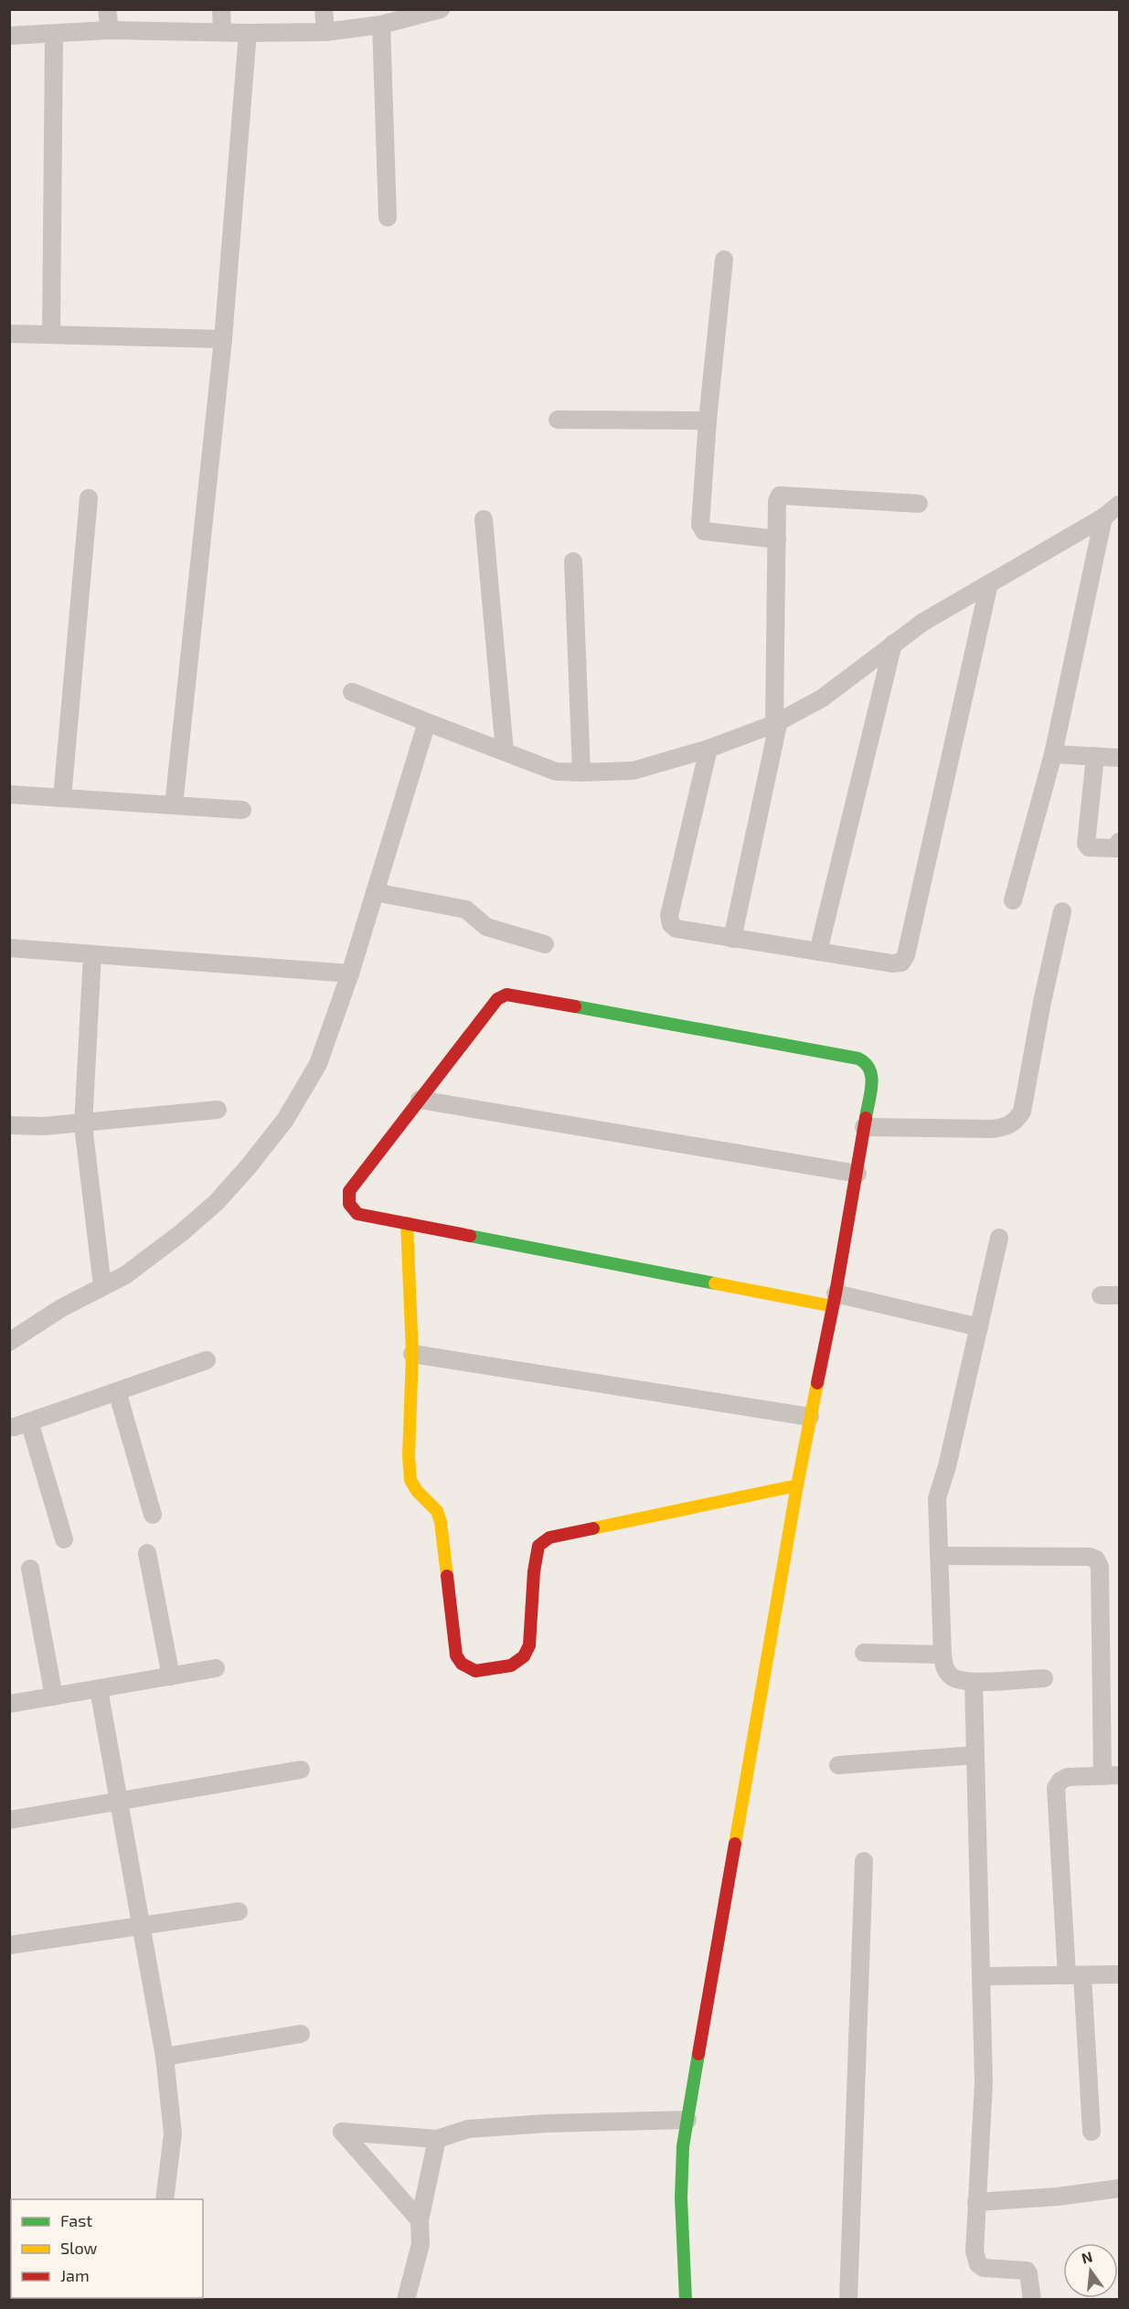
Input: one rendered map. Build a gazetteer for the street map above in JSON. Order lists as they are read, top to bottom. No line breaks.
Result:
{"legend":["Fast","Slow","Jam"],"north":"top"}
